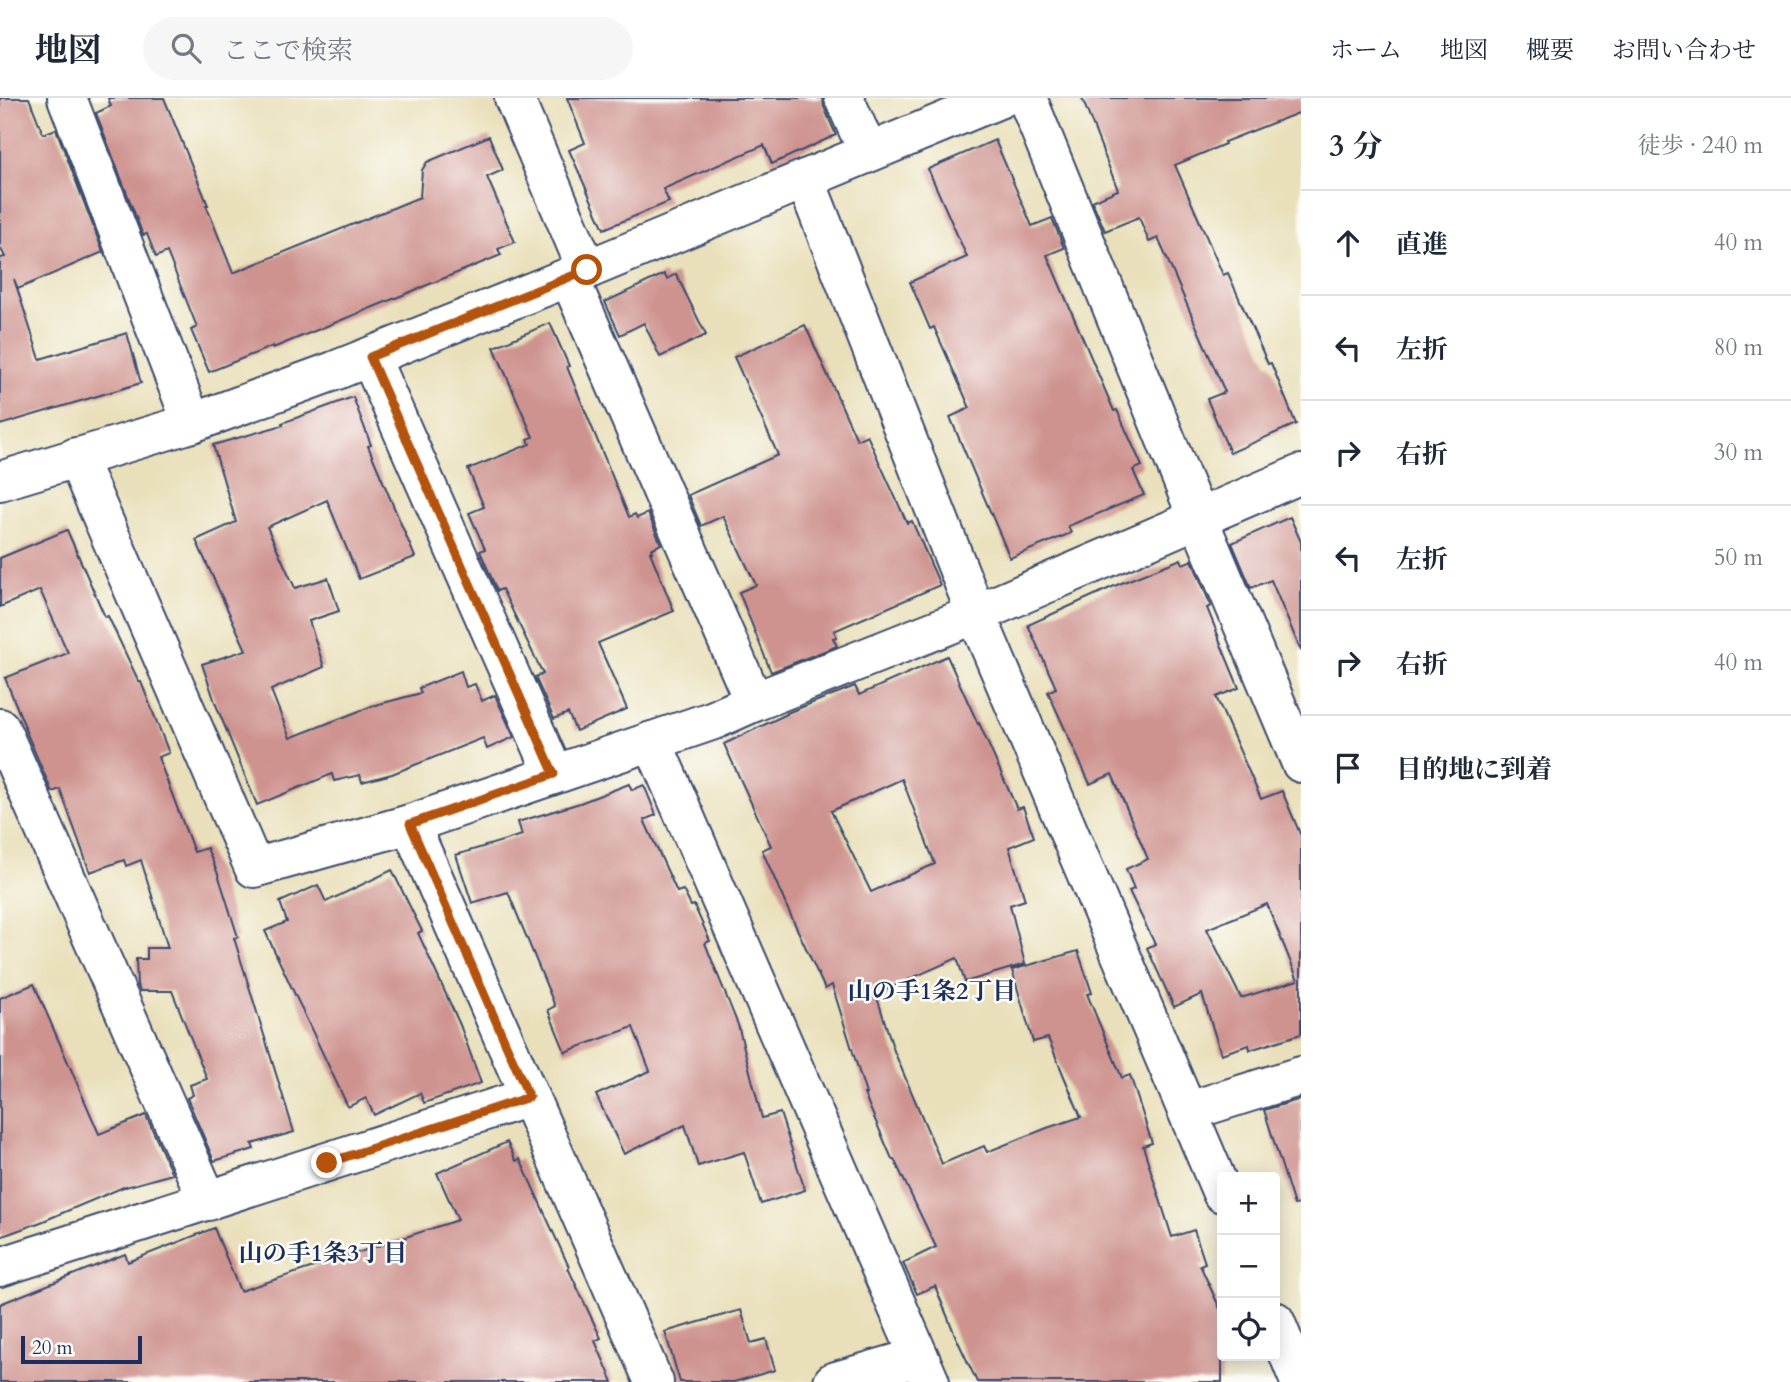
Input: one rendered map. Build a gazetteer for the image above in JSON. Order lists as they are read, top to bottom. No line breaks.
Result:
{"districts":["山の手1条2丁目","山の手1条3丁目"],"scale_bar":"20 m","page":{"header":"地図","search":"ここで検索","nav":["ホーム","地図","概要","お問い合わせ"],"heading":["3 分","徒歩 · 240 m"],"list":[["直進","40 m"],["左折","80 m"],["右折","30 m"],["左折","50 m"],["右折","40 m"],"目的地に到着"],"map_buttons":["+","−"],"scale":"20 m"}}
